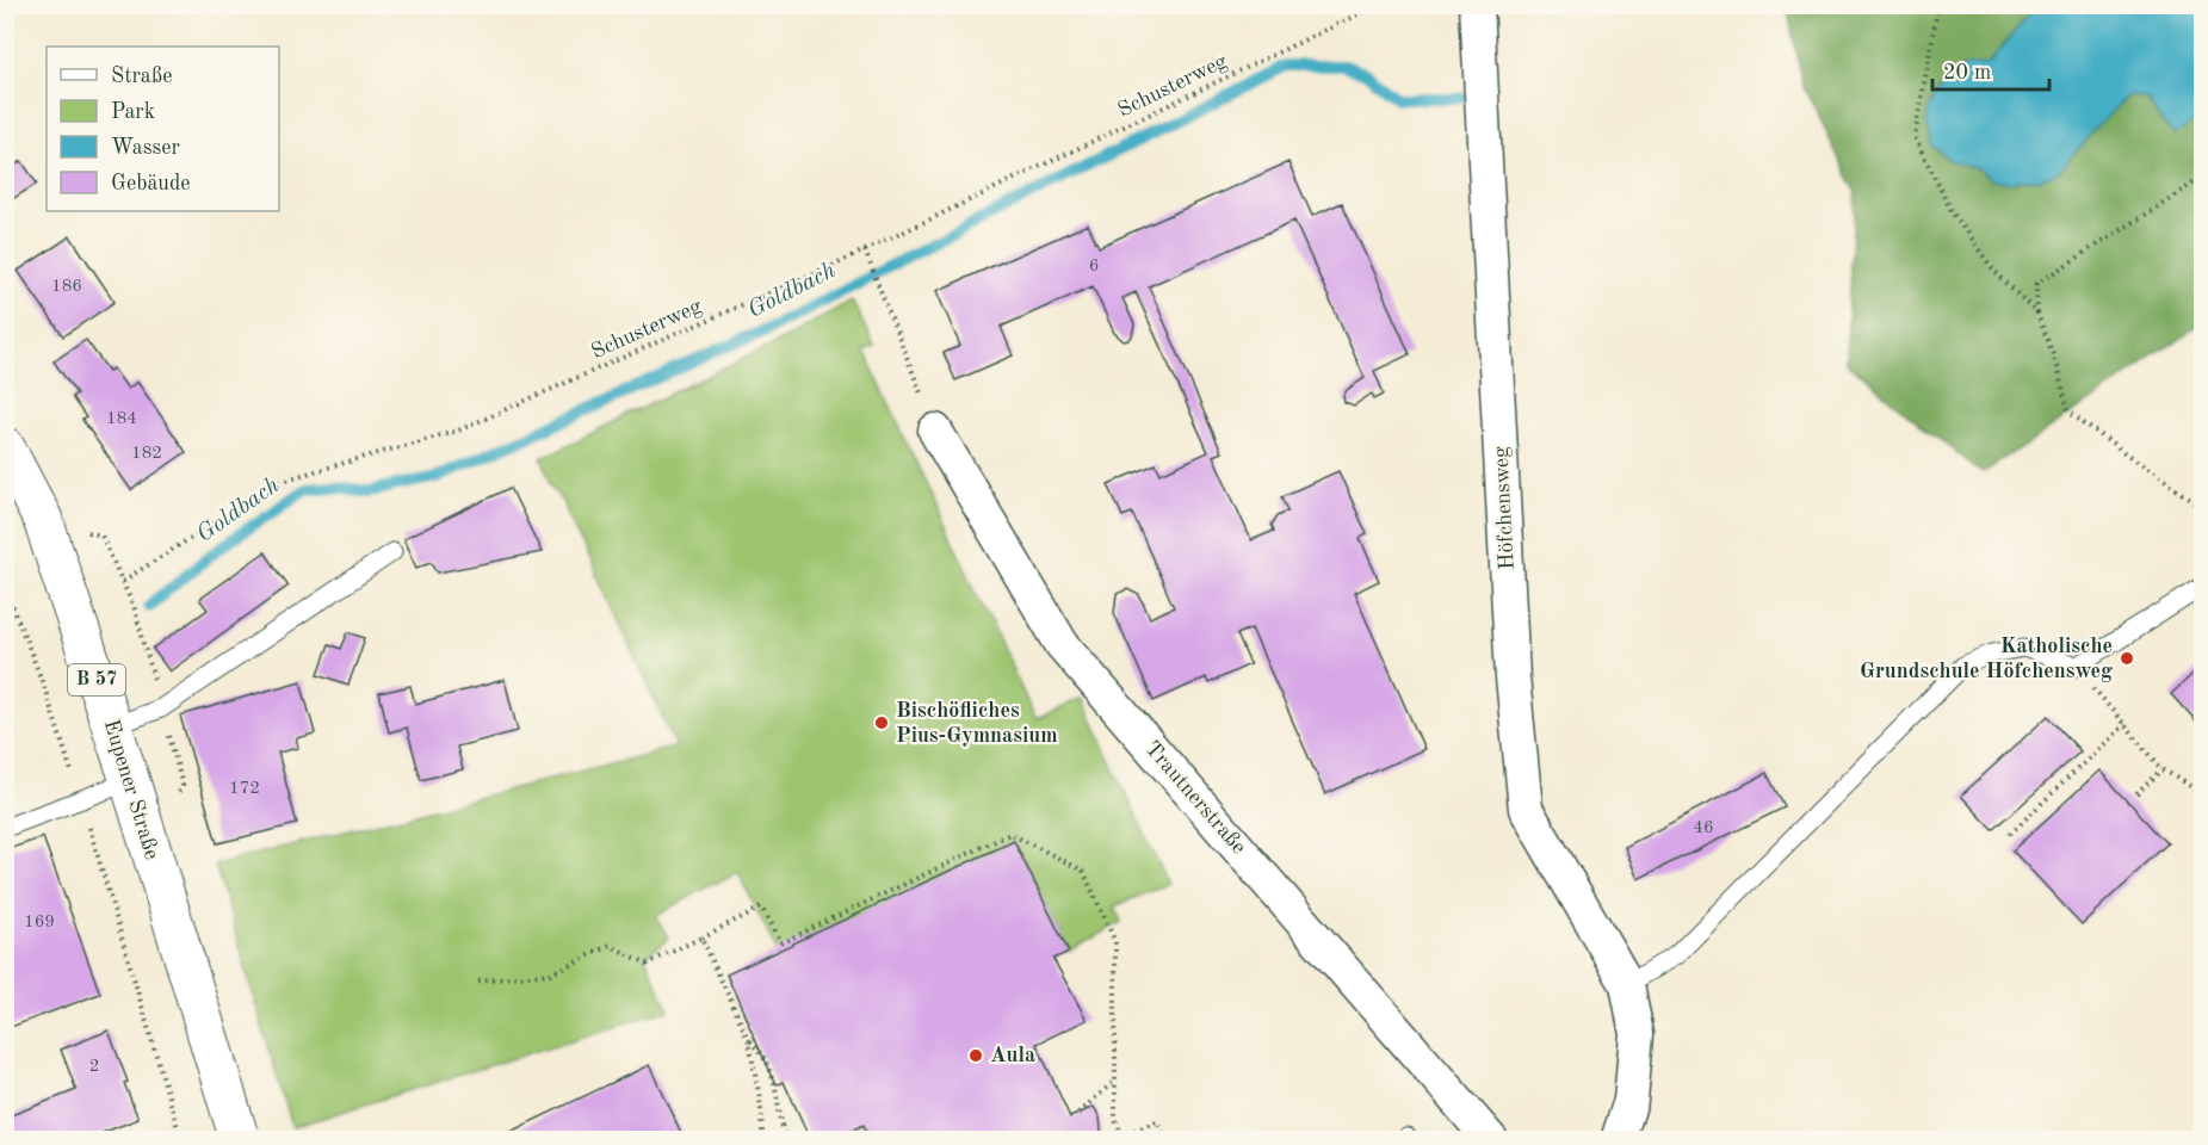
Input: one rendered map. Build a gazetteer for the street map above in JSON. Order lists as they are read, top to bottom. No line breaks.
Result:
{"streets":{"main road":["B 57","Eupener Straße"],"street":["Höfchensweg","Trautnerstraße"],"path":["Schusterweg"]},"water":["Goldbach"],"places":["Katholische Grundschule Höfchensweg","Bischöfliches Pius-Gymnasium","Aula"],"house_numbers":["6","186","184","182","172","46","169","2"],"legend":["Straße","Park","Wasser","Gebäude"],"scale_bar":"20 m"}
